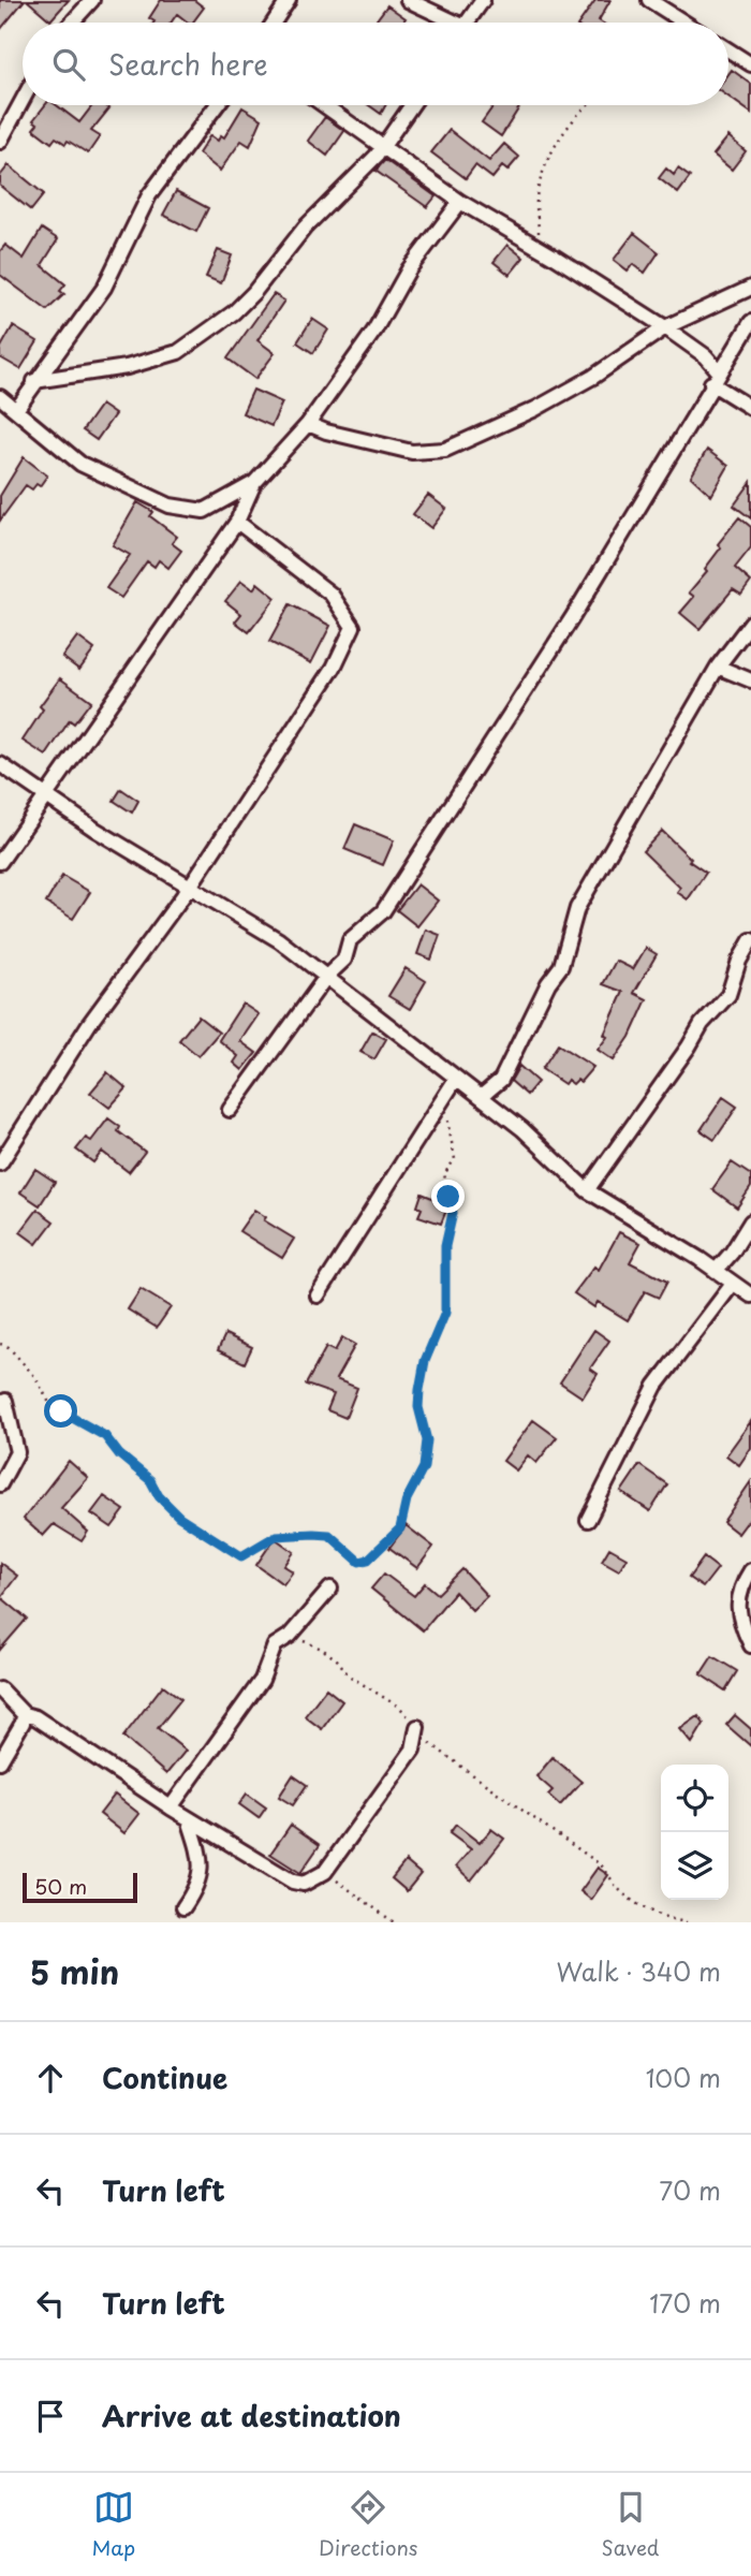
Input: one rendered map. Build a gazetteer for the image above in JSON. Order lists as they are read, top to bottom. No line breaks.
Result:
{"scale_bar":"50 m","page":{"search":"Search here","scale":"50 m","heading":["5 min","Walk · 340 m"],"list":[["Continue","100 m"],["Turn left","70 m"],["Turn left","170 m"],"Arrive at destination"],"nav":["Map","Directions","Saved"]}}
